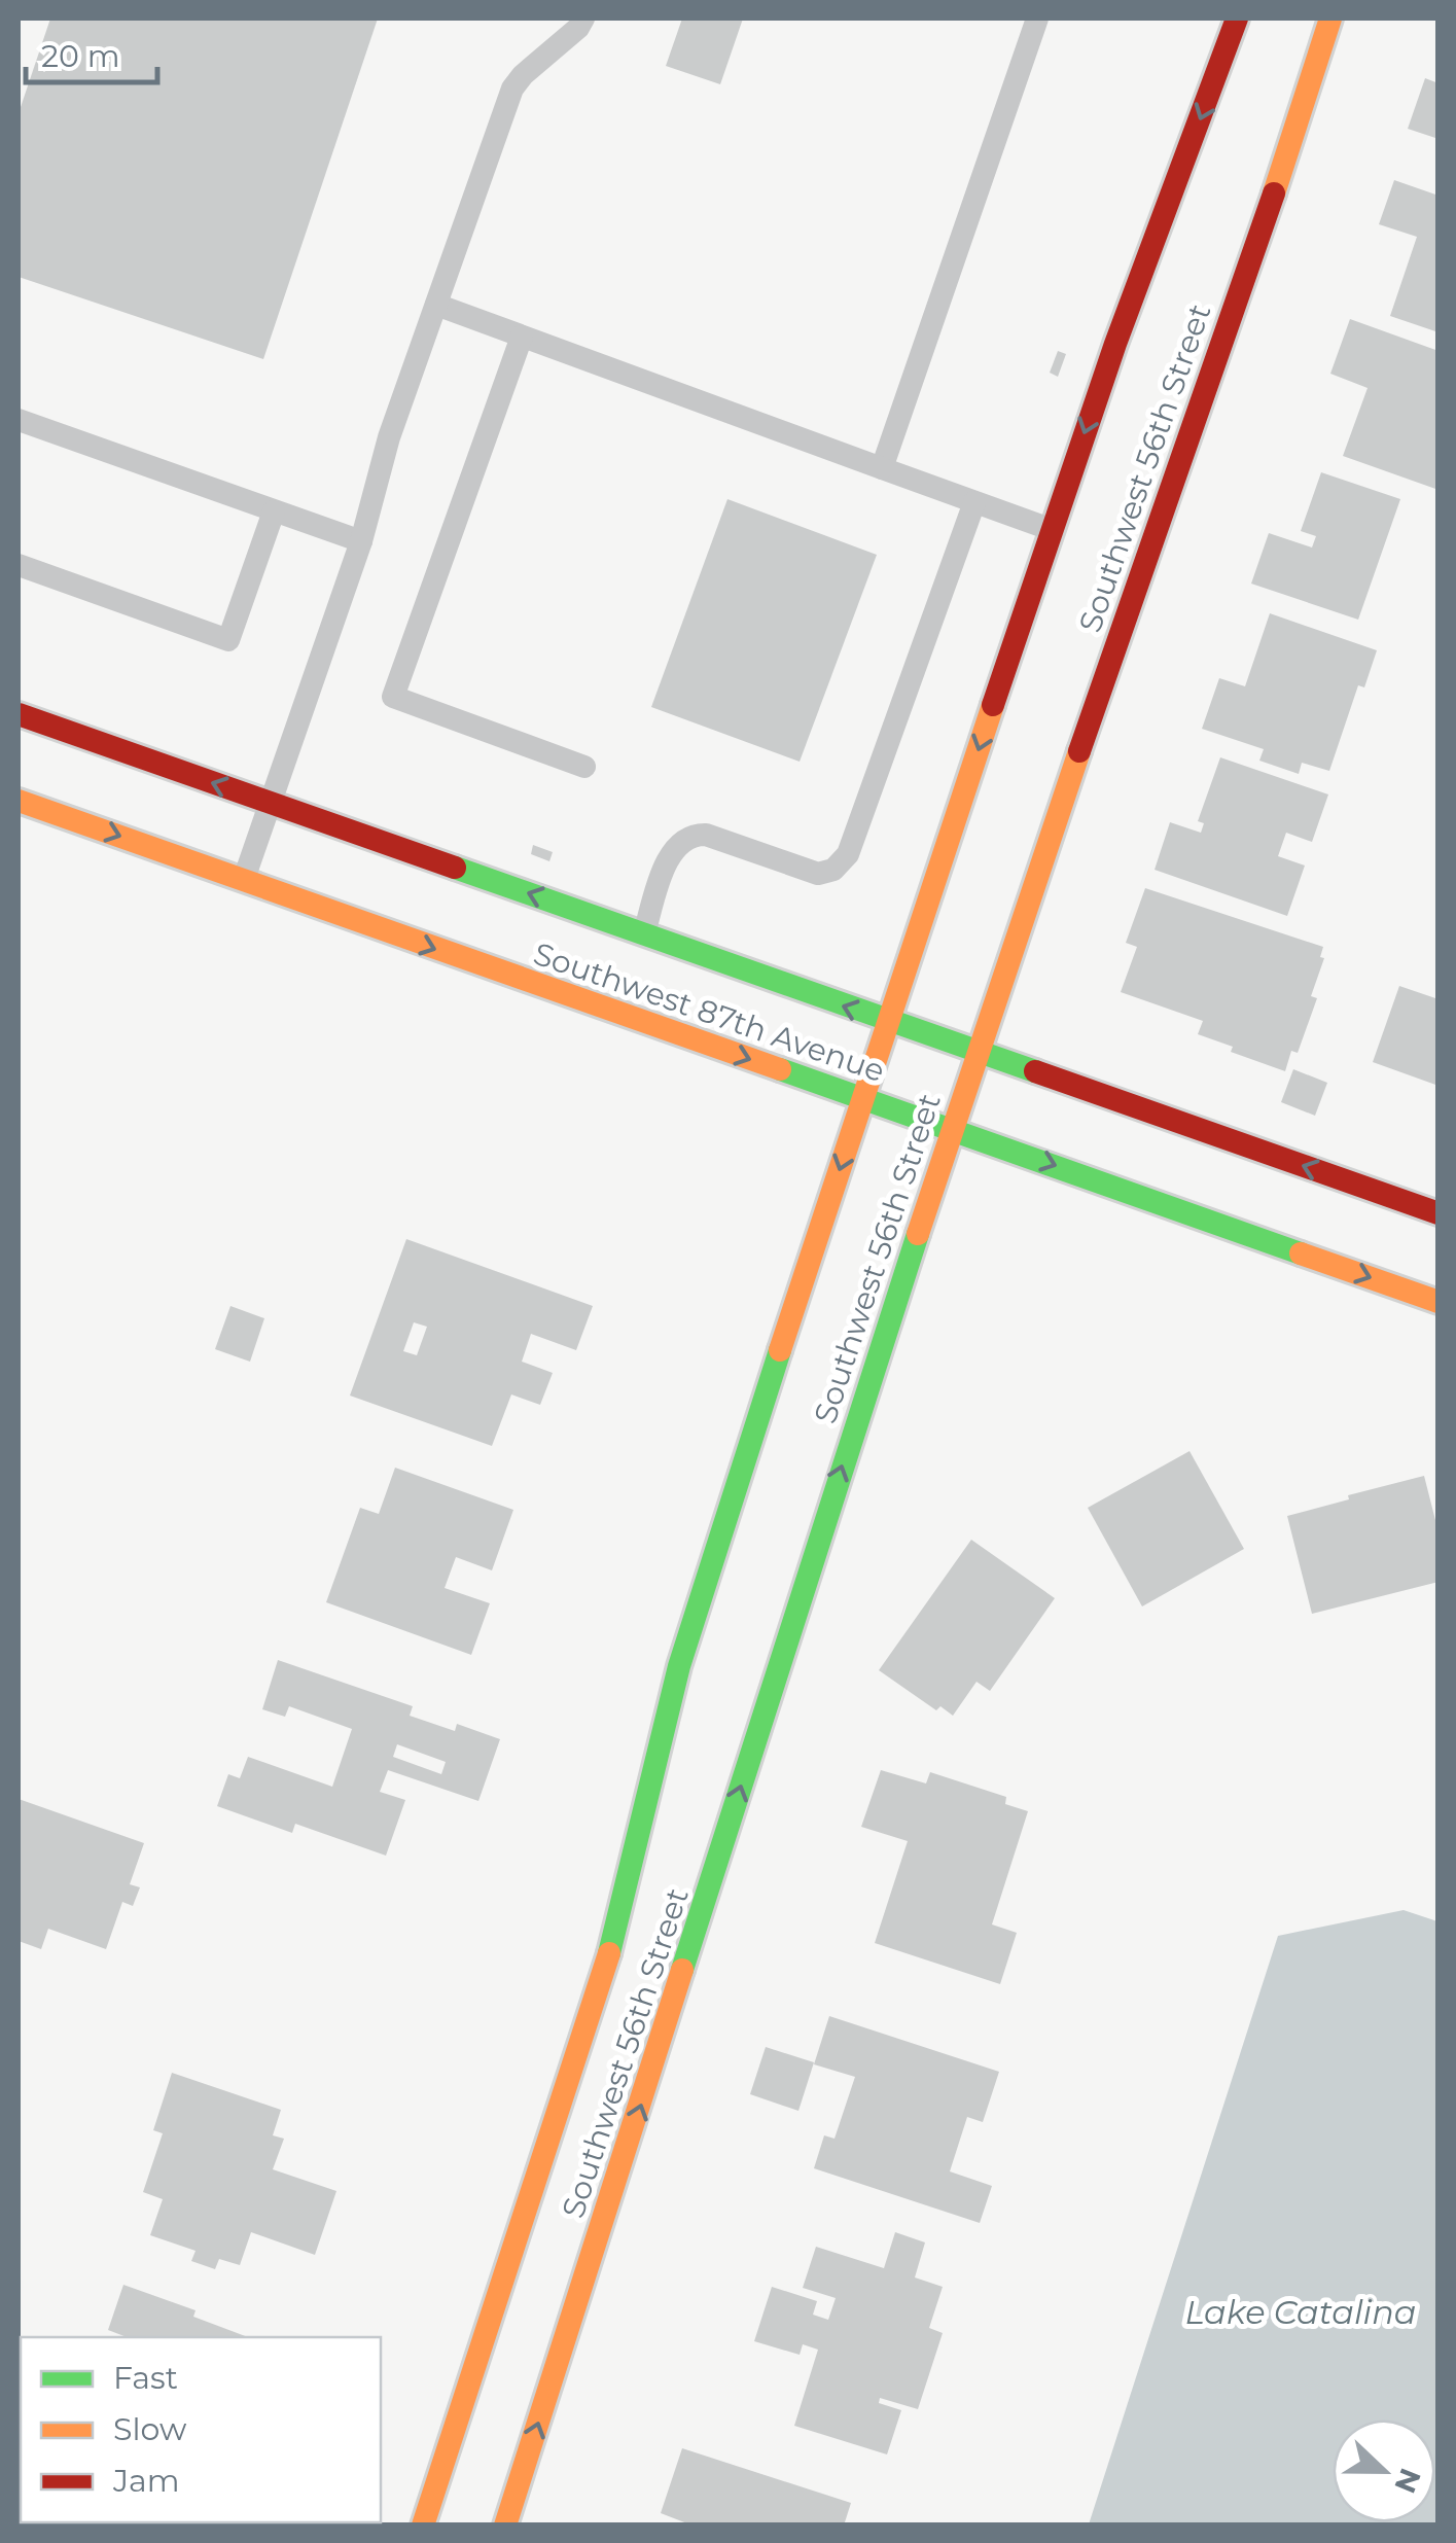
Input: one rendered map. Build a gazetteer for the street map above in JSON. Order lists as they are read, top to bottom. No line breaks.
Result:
{"streets":{"main road":["Southwest 56th Street","Southwest 87th Avenue"]},"crossings":[["Southwest 56th Street","Southwest 87th Avenue"]],"water":["Lake Catalina"],"legend":["Fast","Slow","Jam"],"scale_bar":"20 m","north":"right"}
